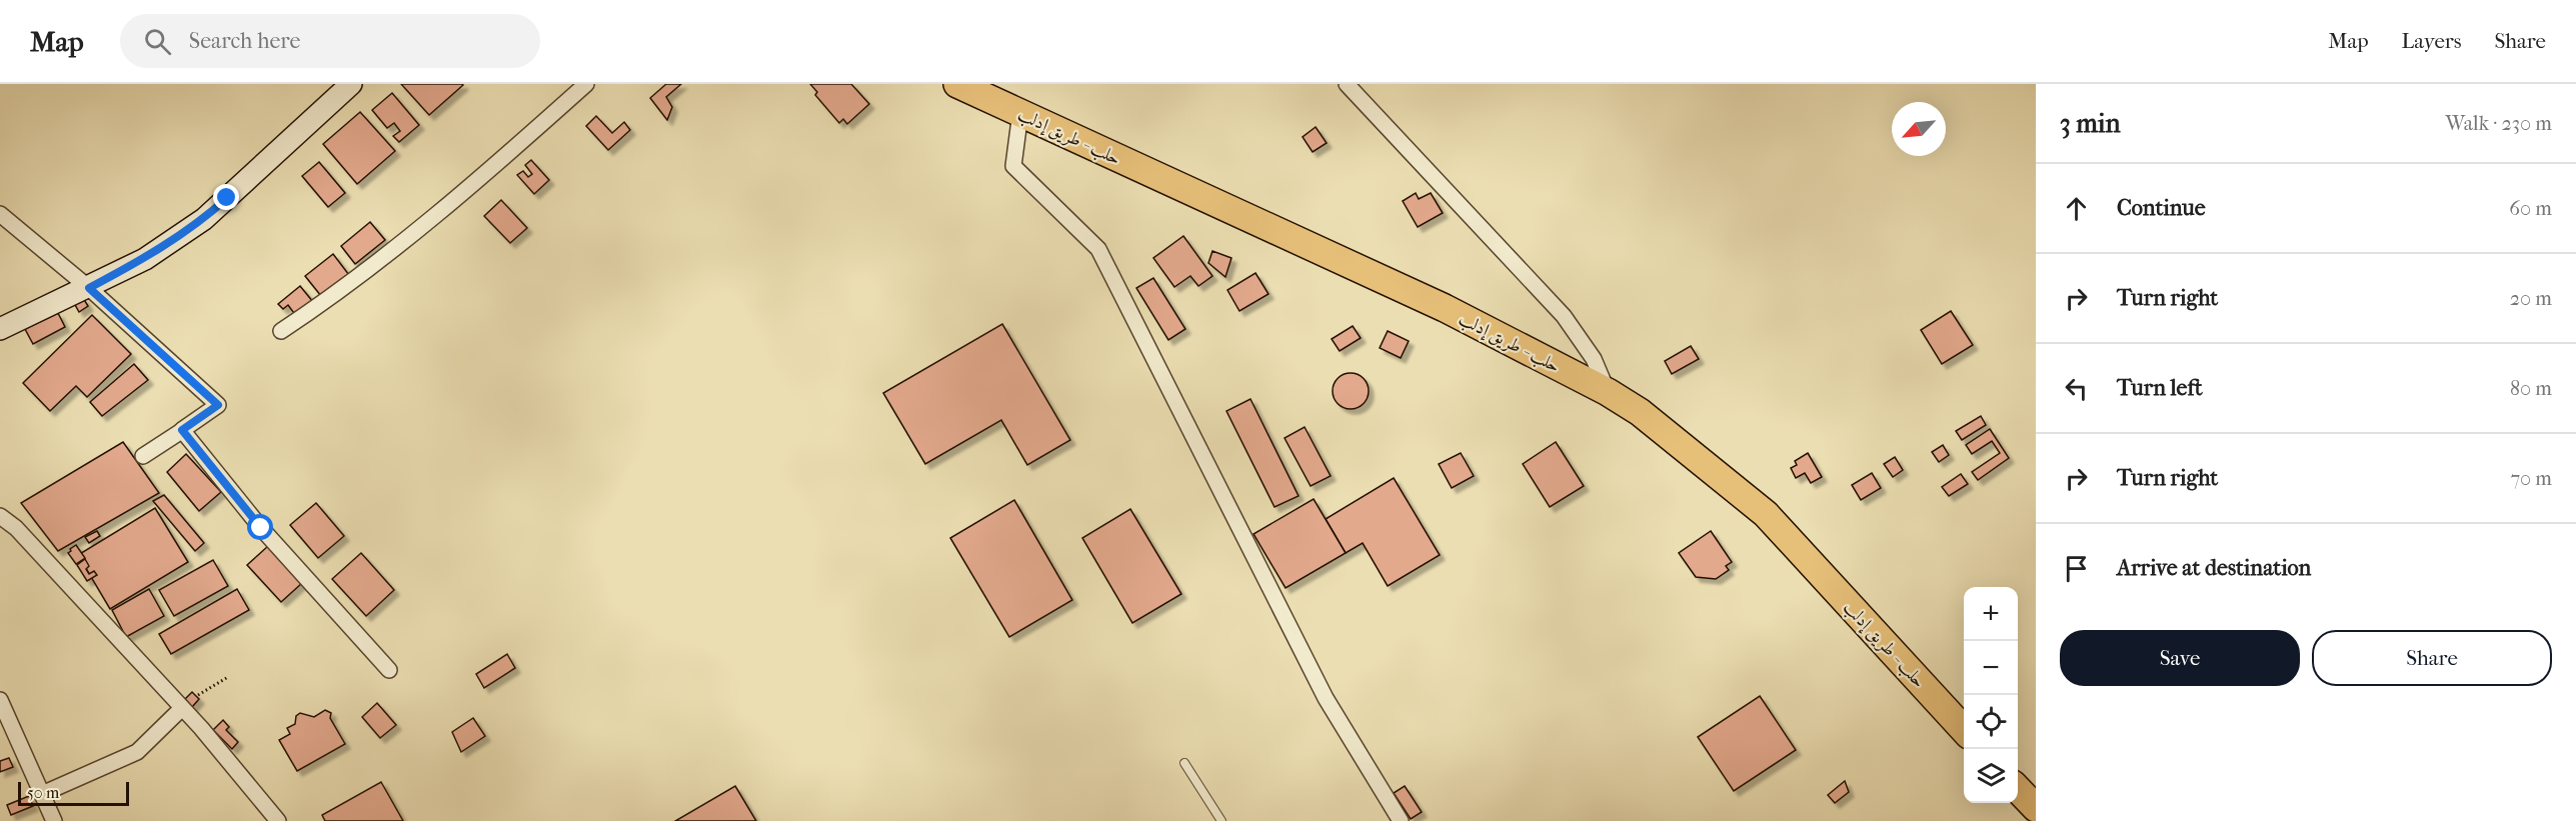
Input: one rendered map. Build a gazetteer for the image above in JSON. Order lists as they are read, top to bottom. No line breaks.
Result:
{"streets":{"highway":["حلب - طريق إدلب"]},"scale_bar":"50 m","north":"bottom left","page":{"header":"Map","search":"Search here","nav":["Map","Layers","Share"],"heading":["3 min","Walk · 230 m"],"list":[["Continue","60 m"],["Turn right","20 m"],["Turn left","80 m"],["Turn right","70 m"],"Arrive at destination"],"map_buttons":["+","−"],"buttons":["Save","Share"],"scale":"50 m"}}
